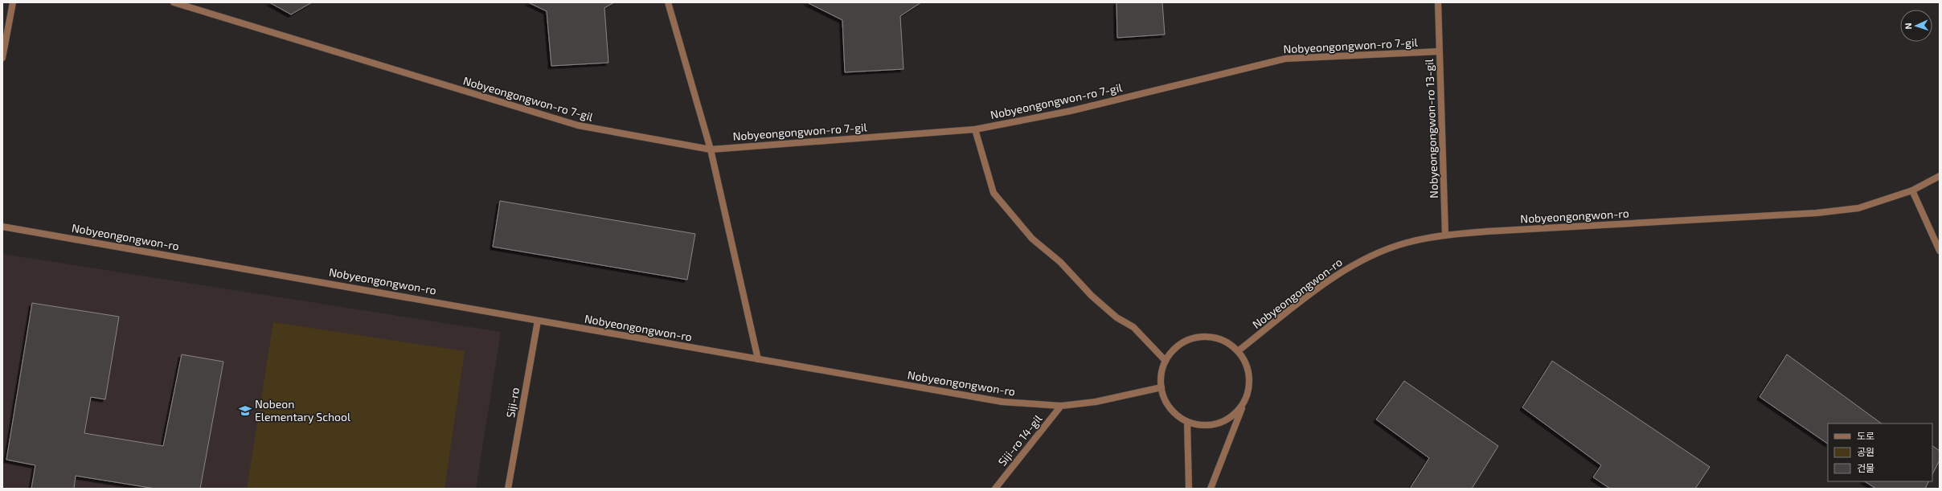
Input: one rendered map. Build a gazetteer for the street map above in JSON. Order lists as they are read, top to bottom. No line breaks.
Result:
{"streets":{"street":["Nobyeongongwon-ro 7-gil","Nobyeongongwon-ro 13-gil","Nobyeongongwon-ro","Siji-ro","Siji-ro 14-gil"]},"crossings":[["Nobyeongongwon-ro 7-gil","Nobyeongongwon-ro 13-gil"],["Nobyeongongwon-ro 13-gil","Nobyeongongwon-ro"],["Nobyeongongwon-ro","Siji-ro"],["Nobyeongongwon-ro","Siji-ro 14-gil"]],"places":{"school or university":["Nobeon Elementary School"]},"legend":["도로","공원","건물"],"north":"left"}
